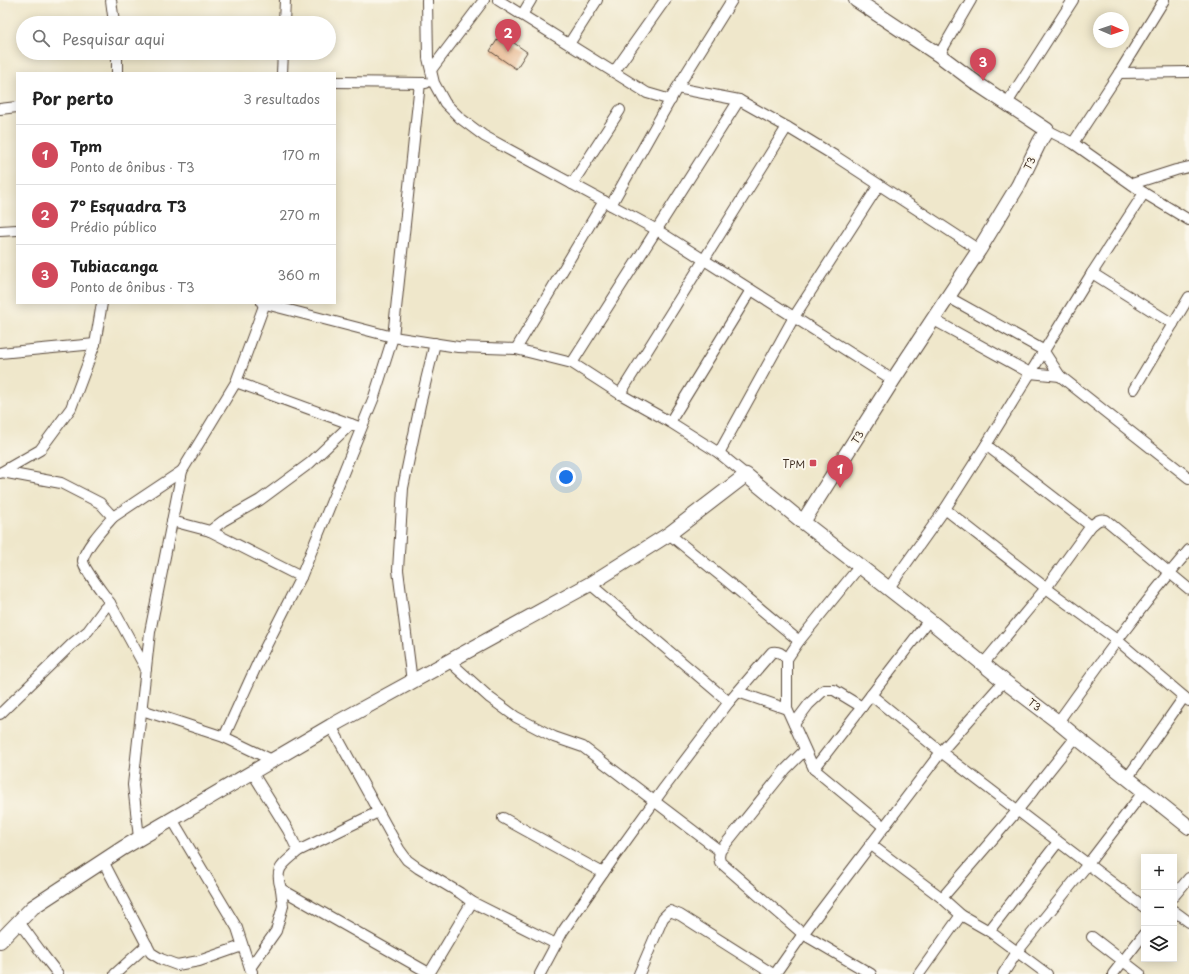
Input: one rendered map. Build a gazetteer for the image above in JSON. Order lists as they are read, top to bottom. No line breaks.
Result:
{"streets":{"street":["T3"]},"places":{"transit":["TPM"]},"north":"right","page":{"search":"Pesquisar aqui","pins":["2","3","1"],"heading":["Por perto","3 resultados"],"list":[{"mark":"1","name":"Tpm","note":"Ponto de ônibus · T3","value":"170 m"},{"mark":"2","name":"7° Esquadra T3","note":"Prédio público","value":"270 m"},{"mark":"3","name":"Tubiacanga","note":"Ponto de ônibus · T3","value":"360 m"}],"map_buttons":["+","−"]}}
